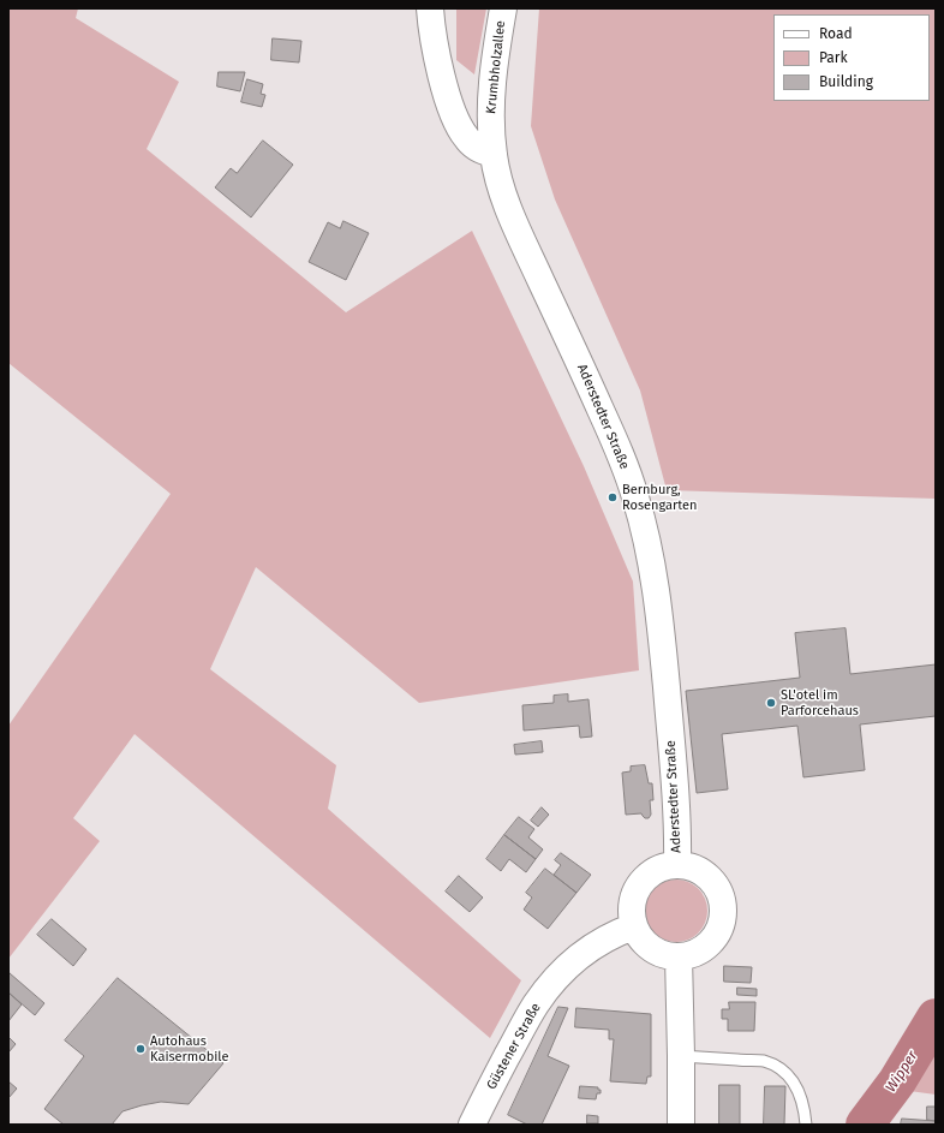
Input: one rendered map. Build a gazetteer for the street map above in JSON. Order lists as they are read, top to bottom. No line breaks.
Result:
{"streets":{"street":["Krumbholzallee","Aderstedter Straße","Güstener Straße"]},"crossings":[["Krumbholzallee","Aderstedter Straße"],["Aderstedter Straße","Güstener Straße"]],"water":["Wipper"],"places":["Bernburg, Rosengarten","SL'otel im Parforcehaus","Autohaus Kaisermobile"],"legend":["Road","Park","Building"]}
